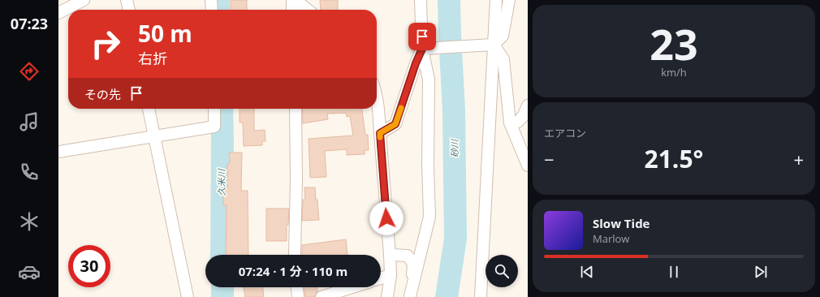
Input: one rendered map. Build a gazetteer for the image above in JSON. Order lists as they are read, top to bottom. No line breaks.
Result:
{"water":["砂川","久米川"],"page":{"tabs":"07:23","tile":[["23","km/h"],"エアコン"],"turn":["50 m","右折"],"then":"その先","heat":["−","21.5°","+"],"song":["Slow Tide","Marlow"],"limit":"30","trip":"07:24 · 1 分 · 110 m"}}
